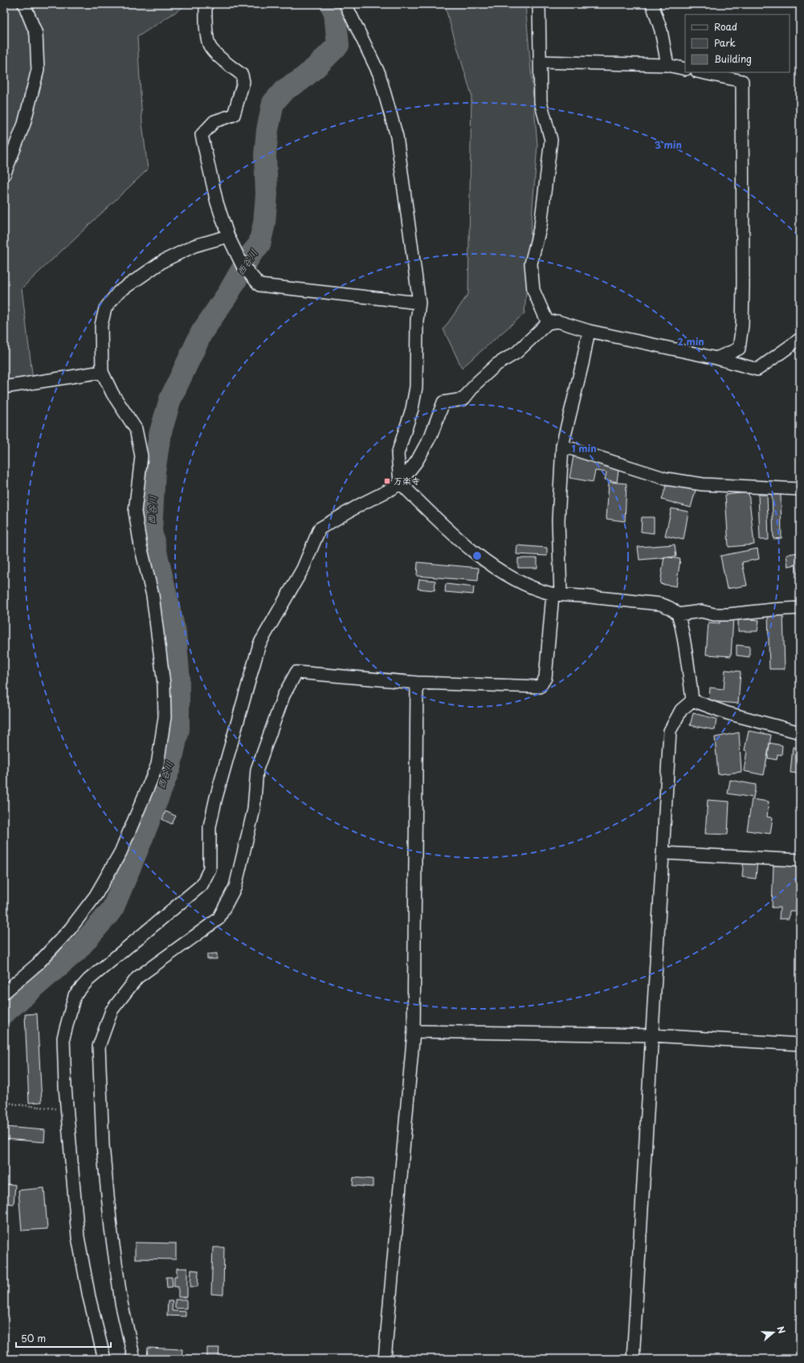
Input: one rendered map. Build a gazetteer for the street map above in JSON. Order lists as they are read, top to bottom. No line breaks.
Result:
{"water":["西谷川"],"places":{"transit":["万楽寺"]},"legend":["Road","Park","Building"],"scale_bar":"50 m","north":"right","rings":["3 min","2 min","1 min"]}
